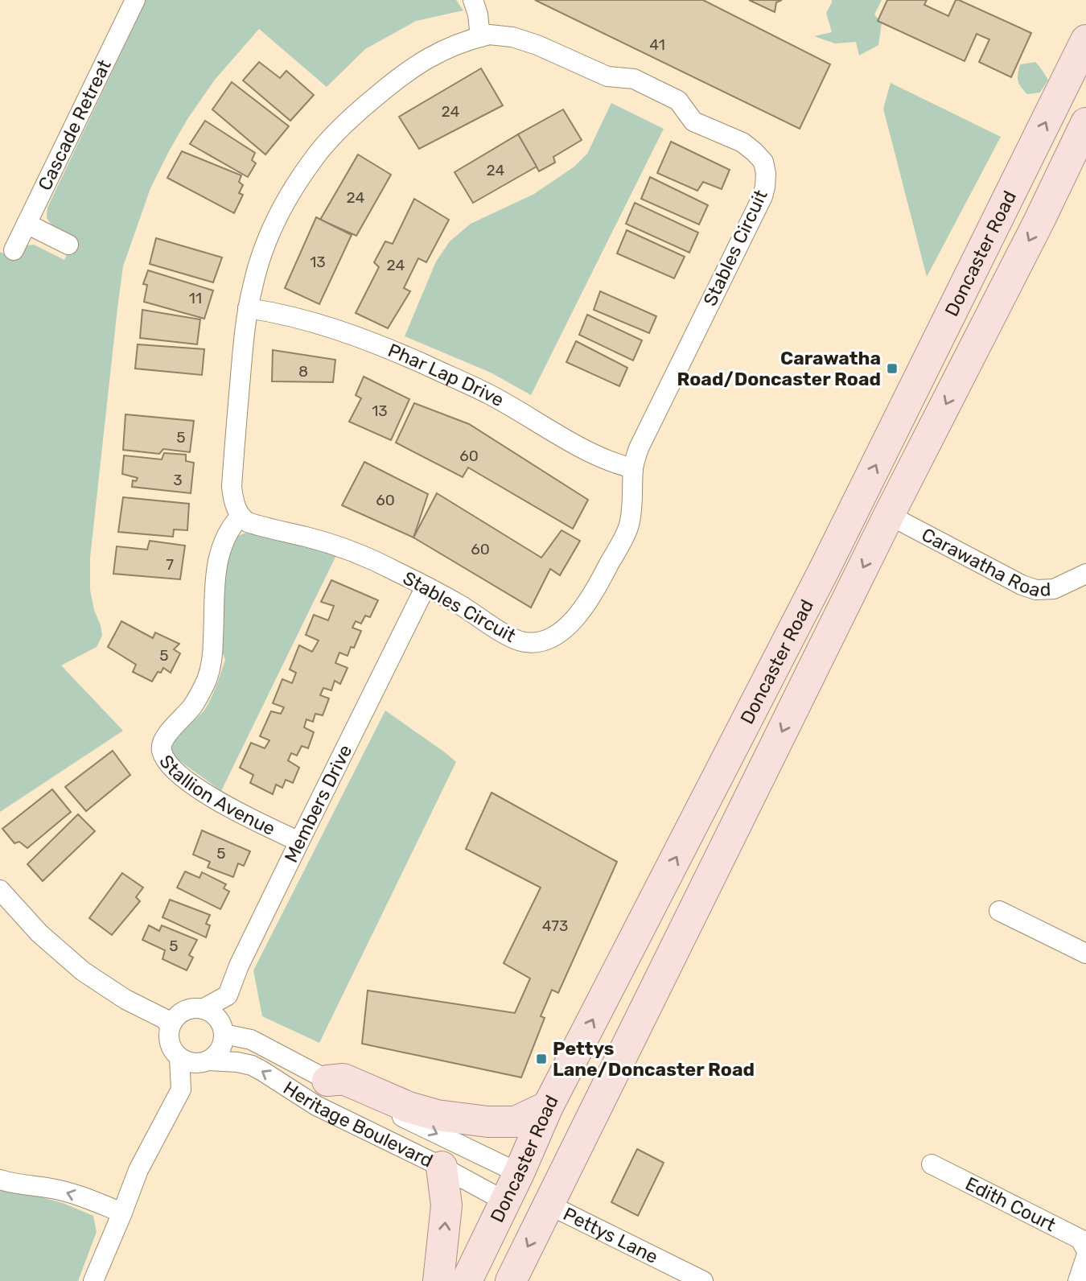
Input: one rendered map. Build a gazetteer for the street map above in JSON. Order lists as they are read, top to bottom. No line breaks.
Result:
{"streets":{"main road":["Doncaster Road"],"street":["Cascade Retreat","Stables Circuit","Phar Lap Drive","Carawatha Road","Stallion Avenue","Members Drive","Heritage Boulevard","Edith Court","Pettys Lane"]},"crossings":[["Stables Circuit","Phar Lap Drive"],["Stables Circuit","Stallion Avenue"],["Stables Circuit","Members Drive"],["Doncaster Road","Carawatha Road"],["Doncaster Road","Heritage Boulevard"],["Doncaster Road","Pettys Lane"],["Stallion Avenue","Members Drive"],["Members Drive","Heritage Boulevard"]],"places":{"transit":["Carawatha Road/Doncaster Road","Pettys Lane/Doncaster Road"]},"house_numbers":["41","24","24","24","13","24","11","8","13","5","60","3","60","60","7","5","5","473","5"]}
